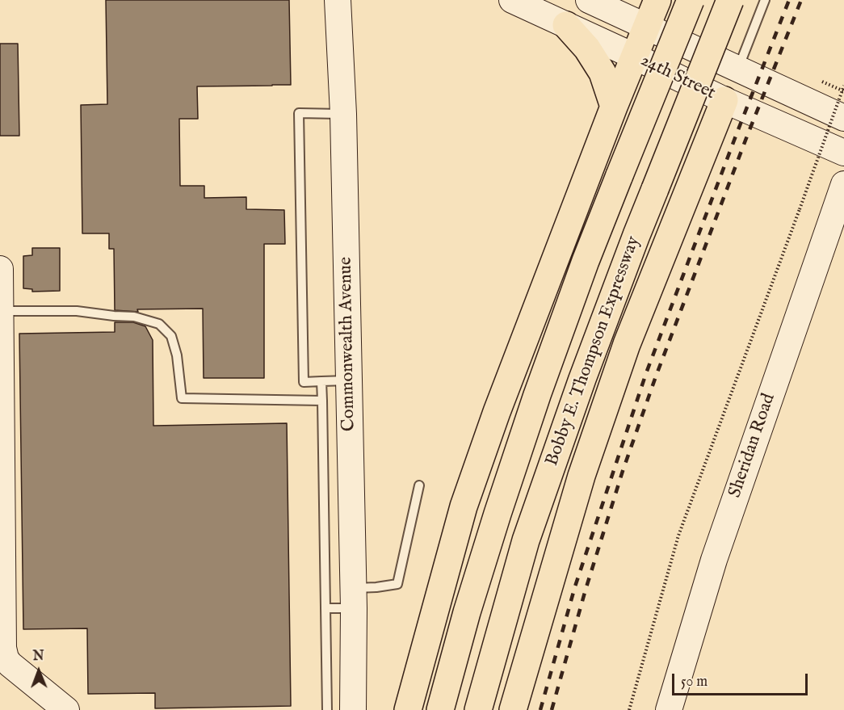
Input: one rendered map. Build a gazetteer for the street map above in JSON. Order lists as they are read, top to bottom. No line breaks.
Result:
{"streets":{"highway":["Bobby E. Thompson Expressway"],"street":["24th Street","Commonwealth Avenue","Sheridan Road"]},"scale_bar":"50 m","north":"top"}
